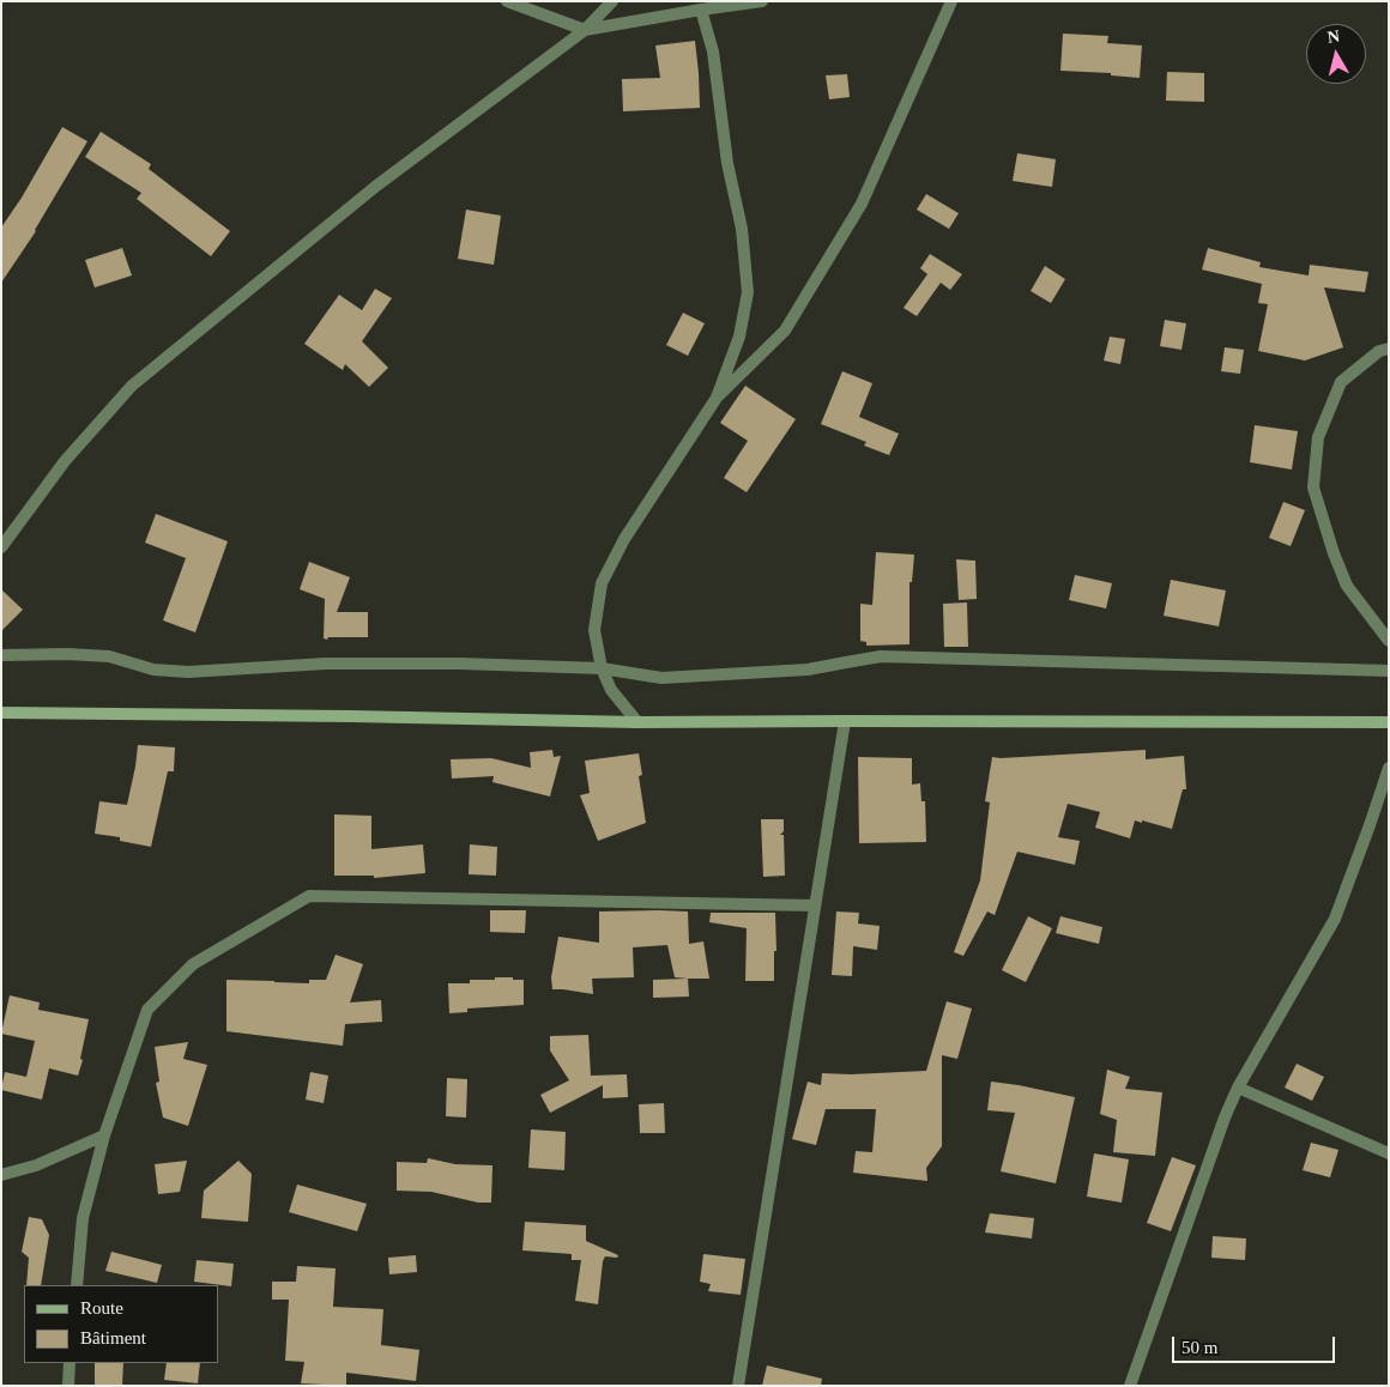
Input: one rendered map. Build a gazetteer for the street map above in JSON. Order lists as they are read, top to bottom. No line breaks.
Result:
{"legend":["Route","Bâtiment"],"scale_bar":"50 m","north":"top"}
